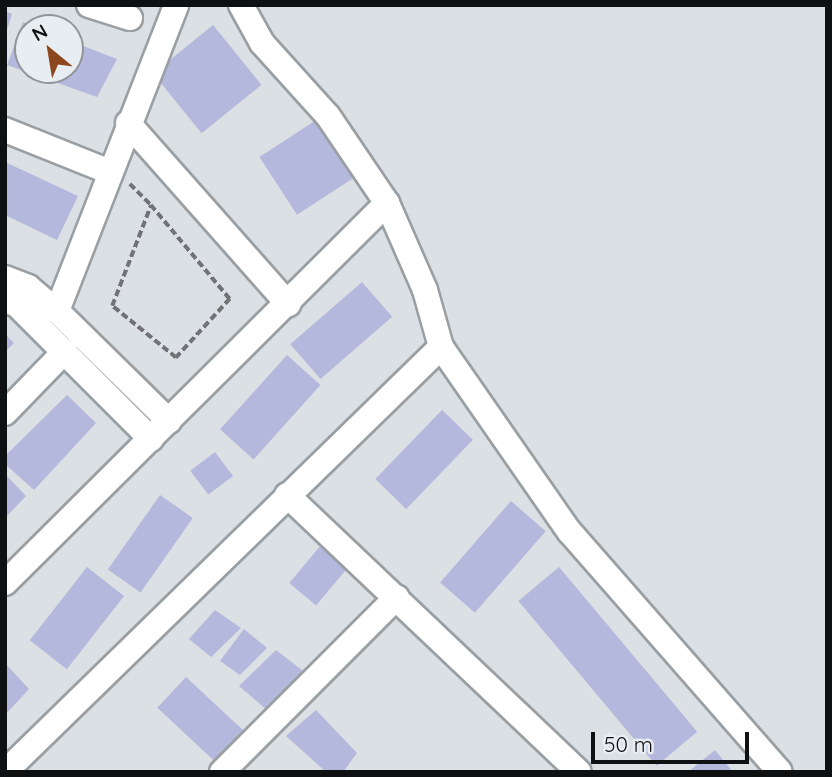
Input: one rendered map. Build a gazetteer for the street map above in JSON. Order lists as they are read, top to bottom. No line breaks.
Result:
{"scale_bar":"50 m","north":"top left"}
